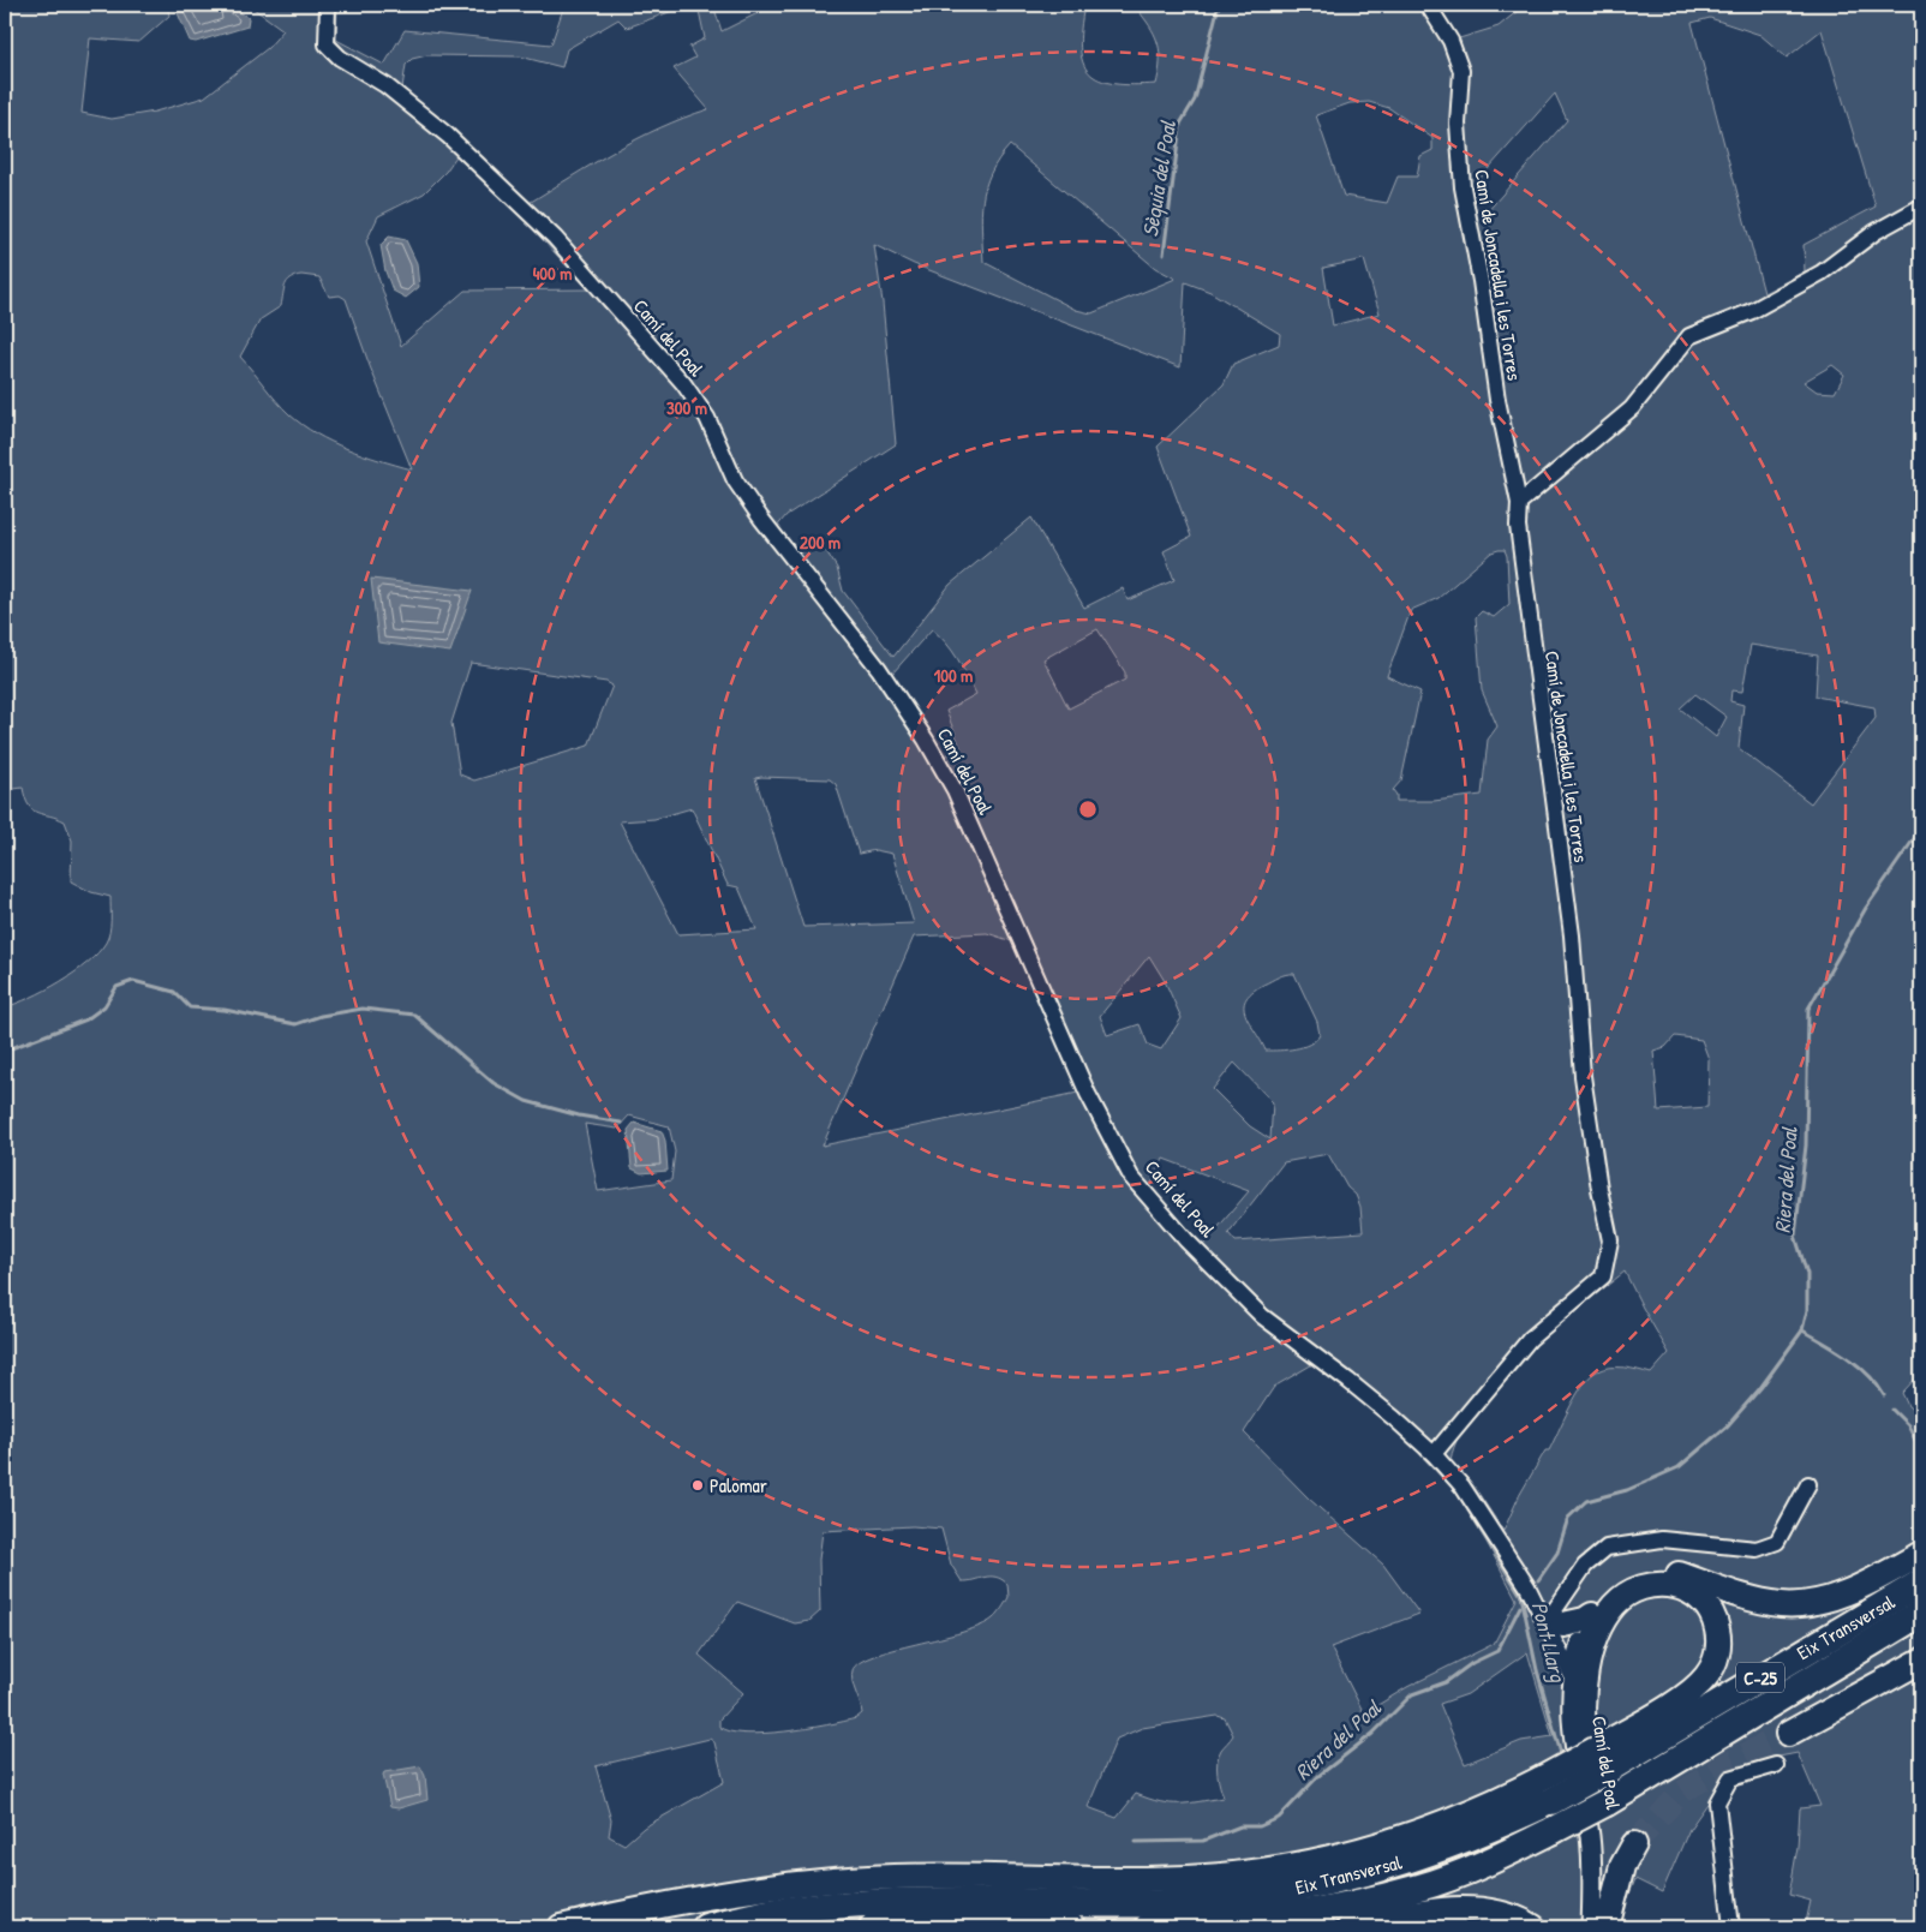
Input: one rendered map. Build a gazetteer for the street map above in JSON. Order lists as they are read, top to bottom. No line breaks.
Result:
{"streets":{"highway":["Eix Transversal","C-25"],"street":["Camí de Joncadella i les Torres","Camí del Poal"]},"crossings":[["Camí de Joncadella i les Torres","Camí del Poal"],["Camí del Poal","Eix Transversal"]],"water":["Sèquia del Poal","Riera del Poal","Pont Llarg"],"places":["Palomar"],"rings":["400 m","300 m","200 m","100 m"]}
